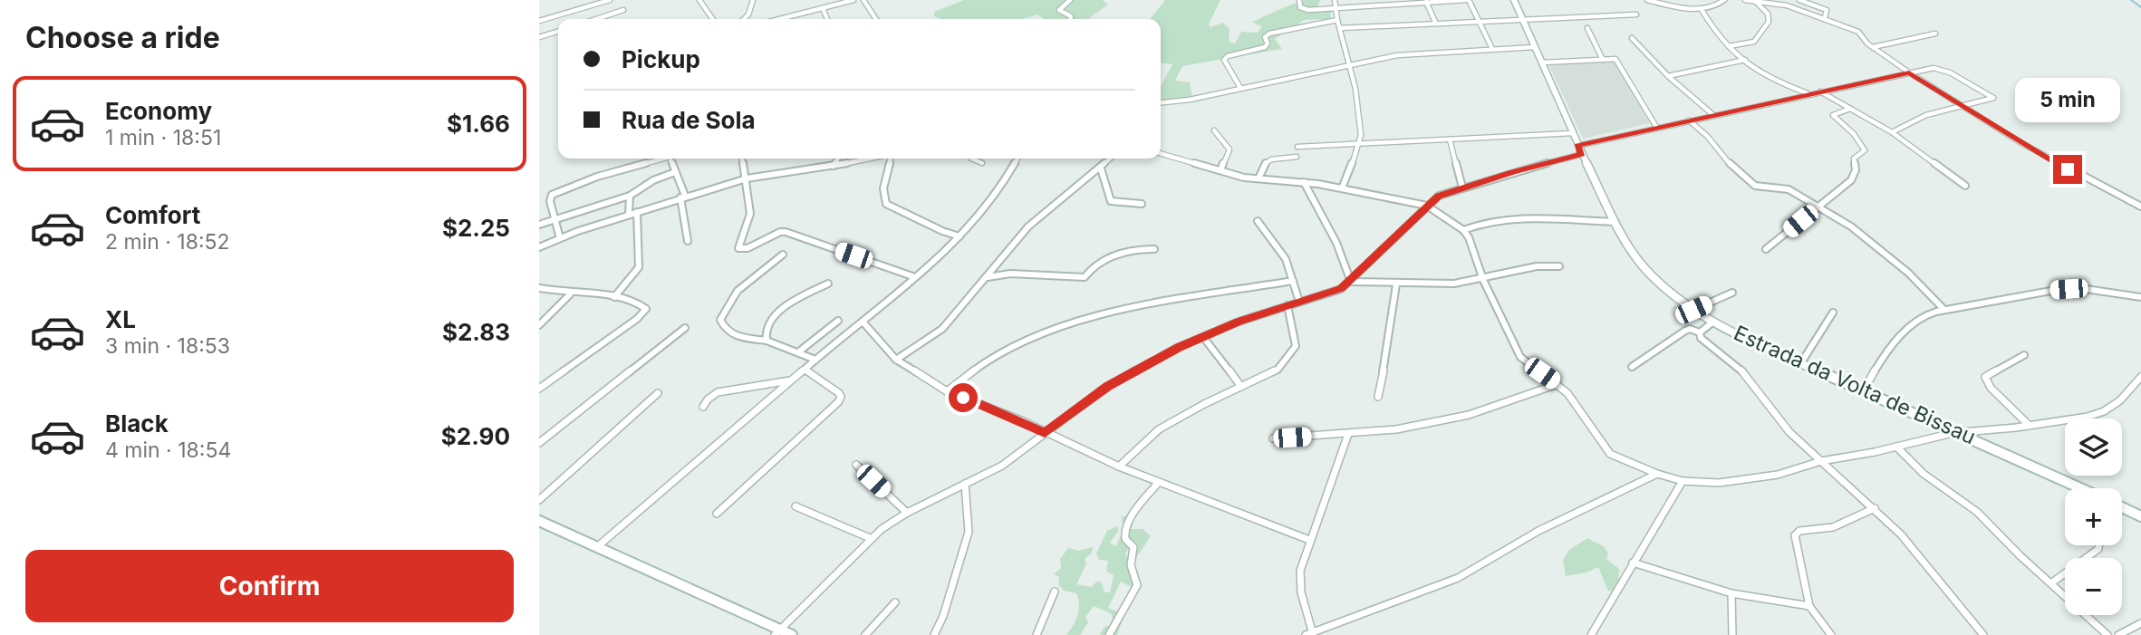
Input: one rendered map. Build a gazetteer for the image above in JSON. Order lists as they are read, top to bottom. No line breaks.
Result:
{"streets":{"main road":["Estrada da Volta de Bissau"]},"page":{"heading":"Choose a ride","banner":["Pickup","Rua de Sola"],"list":[{"name":"Economy","note":"1 min · 18:51","value":"$1.66"},{"name":"Comfort","note":"2 min · 18:52","value":"$2.25"},{"name":"XL","note":"3 min · 18:53","value":"$2.83"},{"name":"Black","note":"4 min · 18:54","value":"$2.90"}],"bubble":"5 min","map_buttons":["+","−"],"buttons":"Confirm"}}
